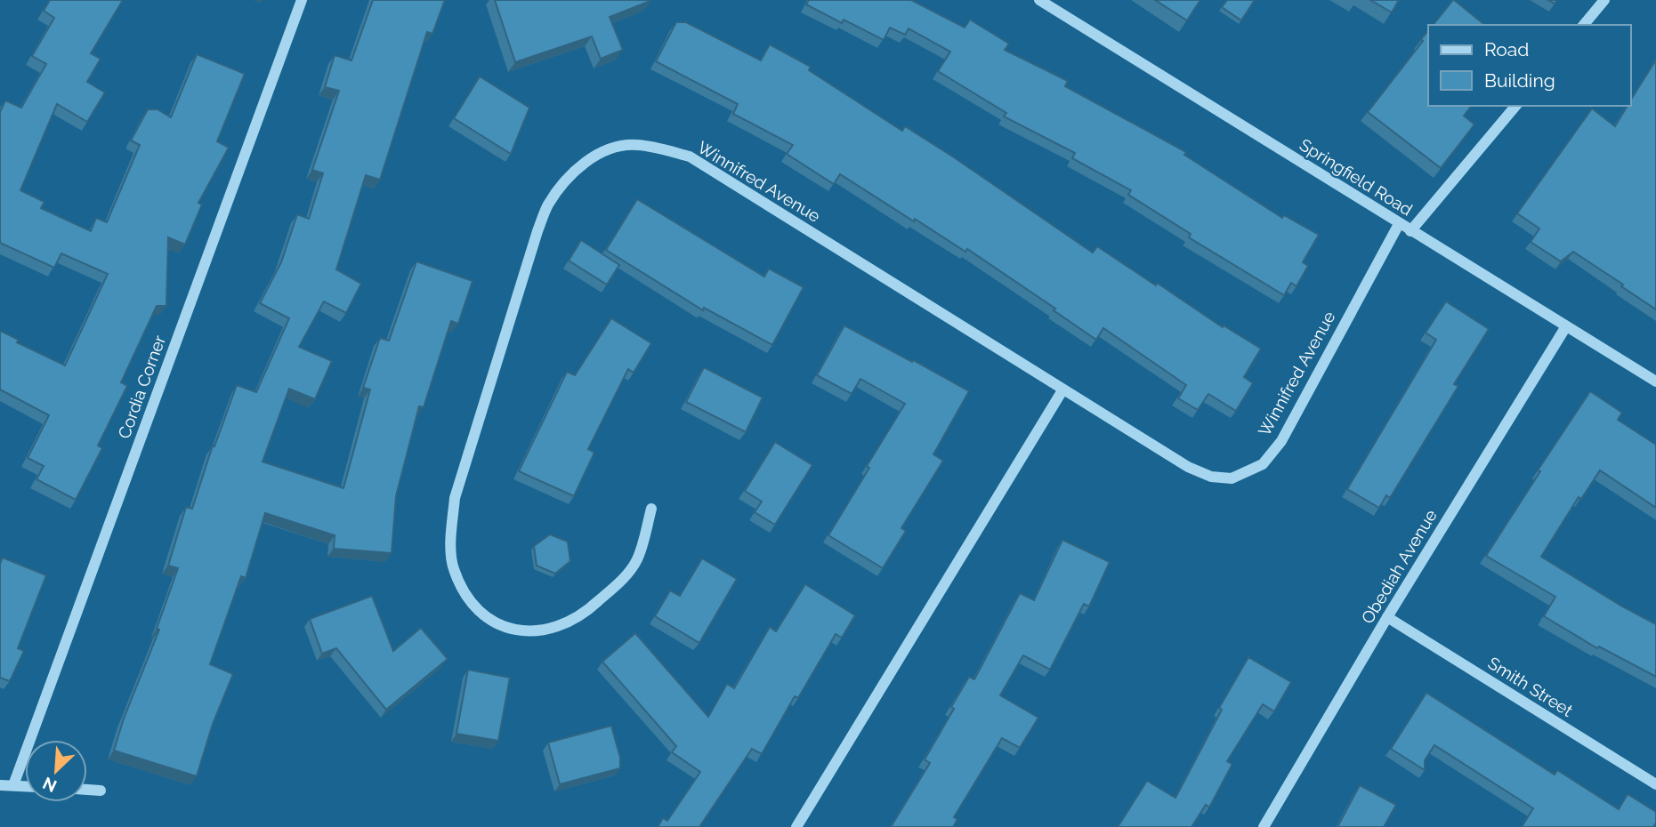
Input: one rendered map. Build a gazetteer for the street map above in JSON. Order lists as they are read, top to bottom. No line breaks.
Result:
{"streets":{"street":["Springfield Road","Winnifred Avenue","Cordia Corner","Obediah Avenue","Smith Street"]},"crossings":[["Springfield Road","Winnifred Avenue"],["Springfield Road","Obediah Avenue"],["Obediah Avenue","Smith Street"]],"legend":["Road","Building"],"north":"bottom left"}
